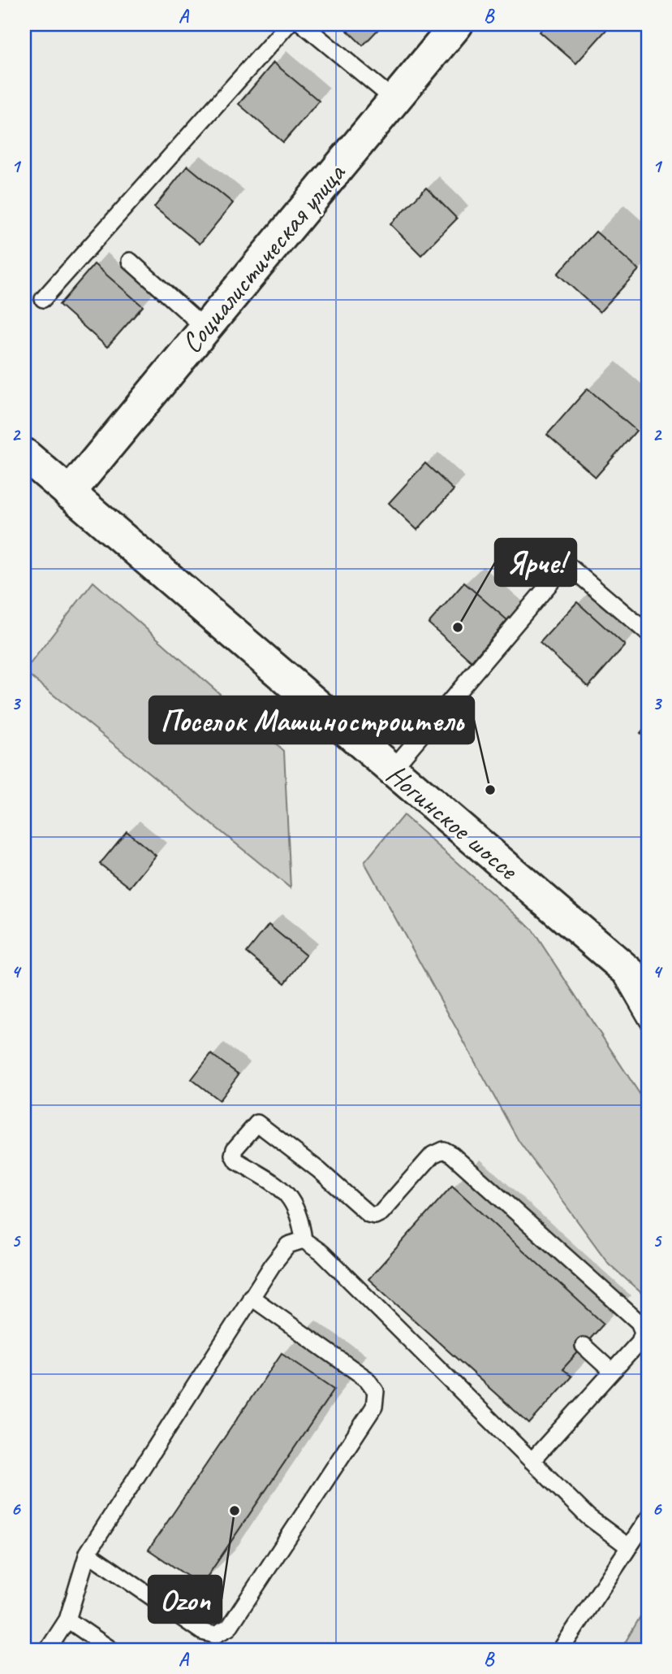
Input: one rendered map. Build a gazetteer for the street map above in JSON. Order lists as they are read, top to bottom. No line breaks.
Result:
{"streets":{"main road":["Социалистическая улица","Ногинское шоссе"]},"crossings":[["Социалистическая улица","Ногинское шоссе"]],"places":["Ярче!","Поселок Машиностроитель","Ozon"],"grid":{"columns":["A","B"],"rows":["1","2","3","4","5","6"]}}
